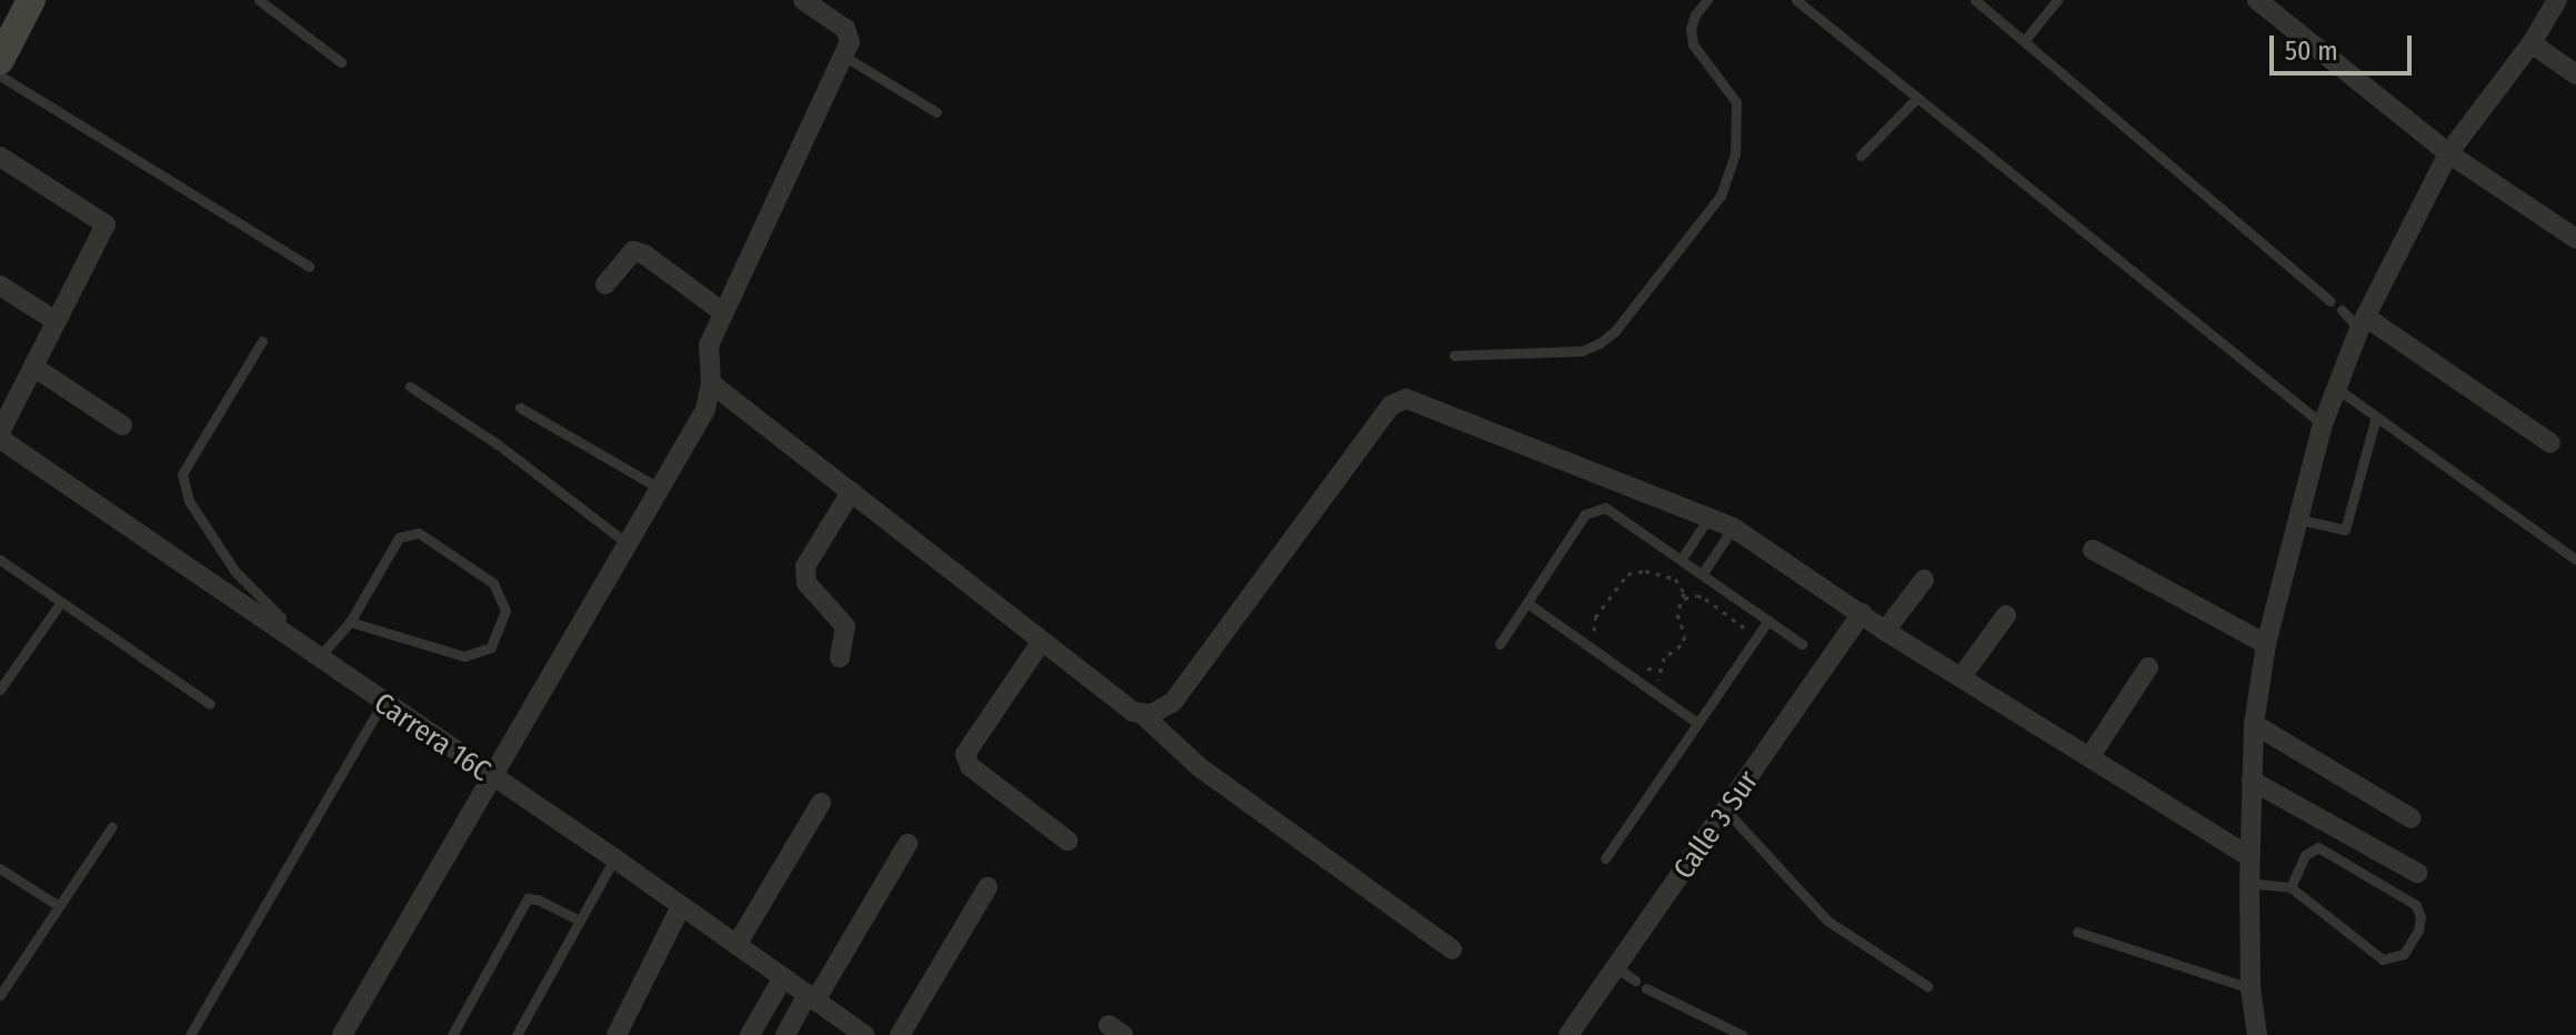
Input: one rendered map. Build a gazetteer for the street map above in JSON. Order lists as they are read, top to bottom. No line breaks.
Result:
{"streets":{"street":["Carrera 16C","Calle 3 Sur"]},"scale_bar":"50 m"}
